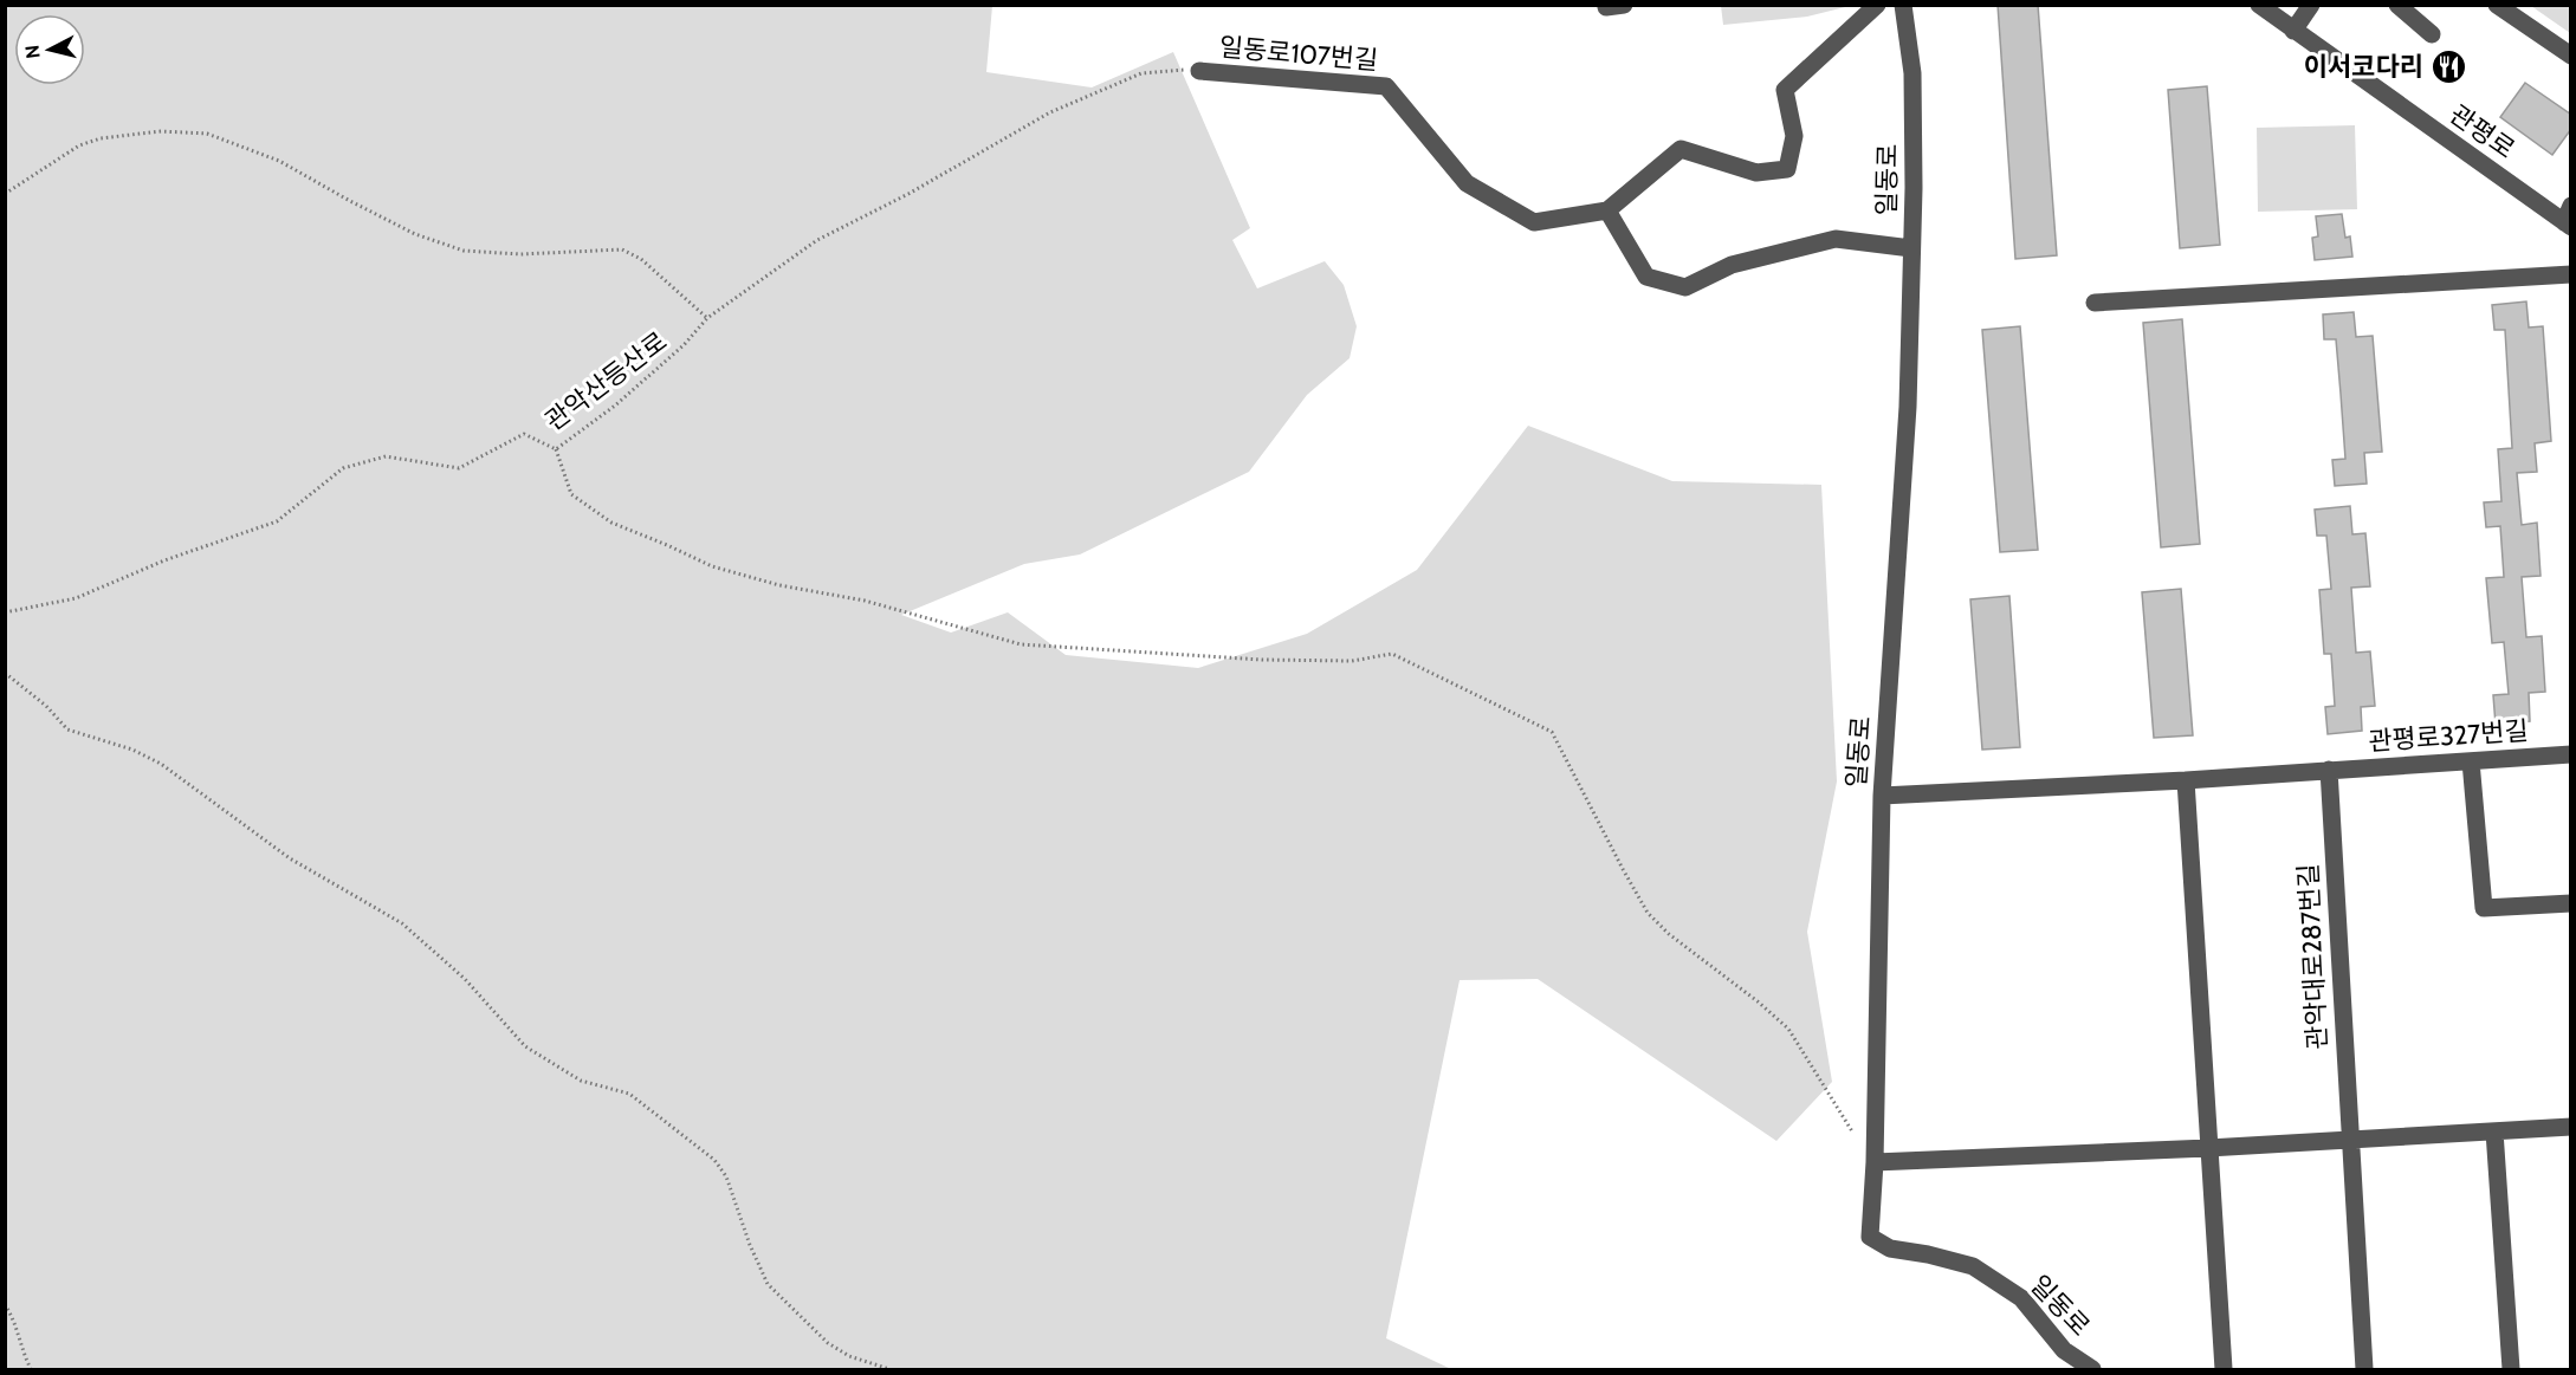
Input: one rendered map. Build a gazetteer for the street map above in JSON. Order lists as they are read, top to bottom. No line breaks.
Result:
{"streets":{"street":["일동로107번길","관평로","일동로","관평로327번길","관악대로287번길"],"path":["관악산등산로"]},"crossings":[["일동로107번길","관악산등산로"],["일동로","관평로327번길"],["관평로327번길","관악대로287번길"]],"places":{"restaurant":["이서코다리"]},"north":"left"}
